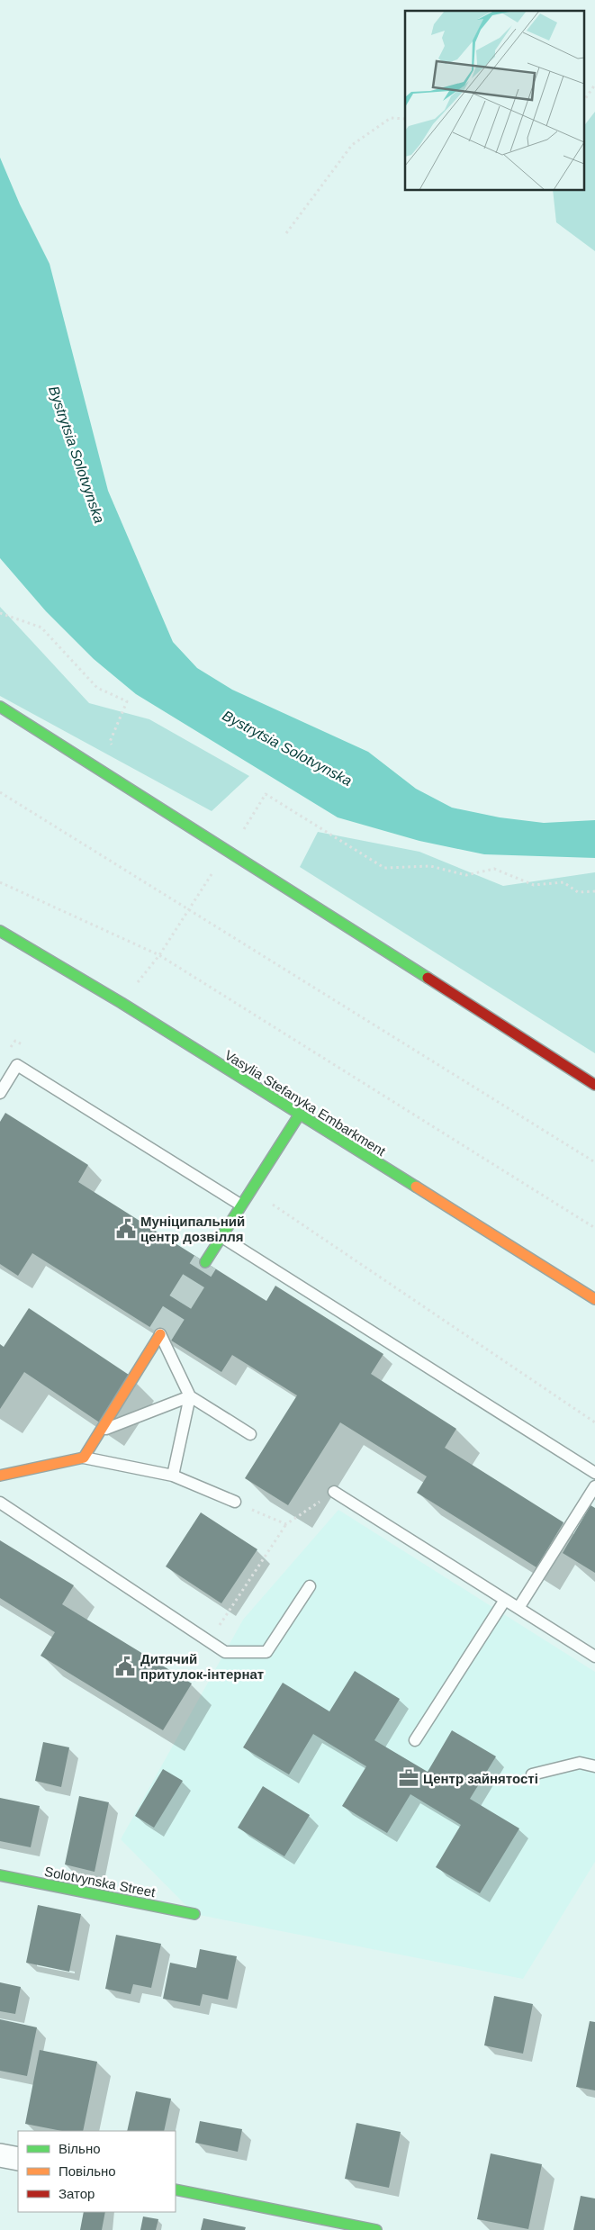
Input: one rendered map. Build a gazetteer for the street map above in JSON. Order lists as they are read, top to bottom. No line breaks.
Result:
{"streets":{"street":["Vasylia Stefanyka Embarkment","Solotvynska Street"]},"water":["Bystrytsia Solotvynska"],"places":{"public building":["Муніципальний центр дозвілля","Дитячий притулок-інтернат"],"office":["Центр зайнятості"]},"legend":["Вільно","Повільно","Затор"]}
